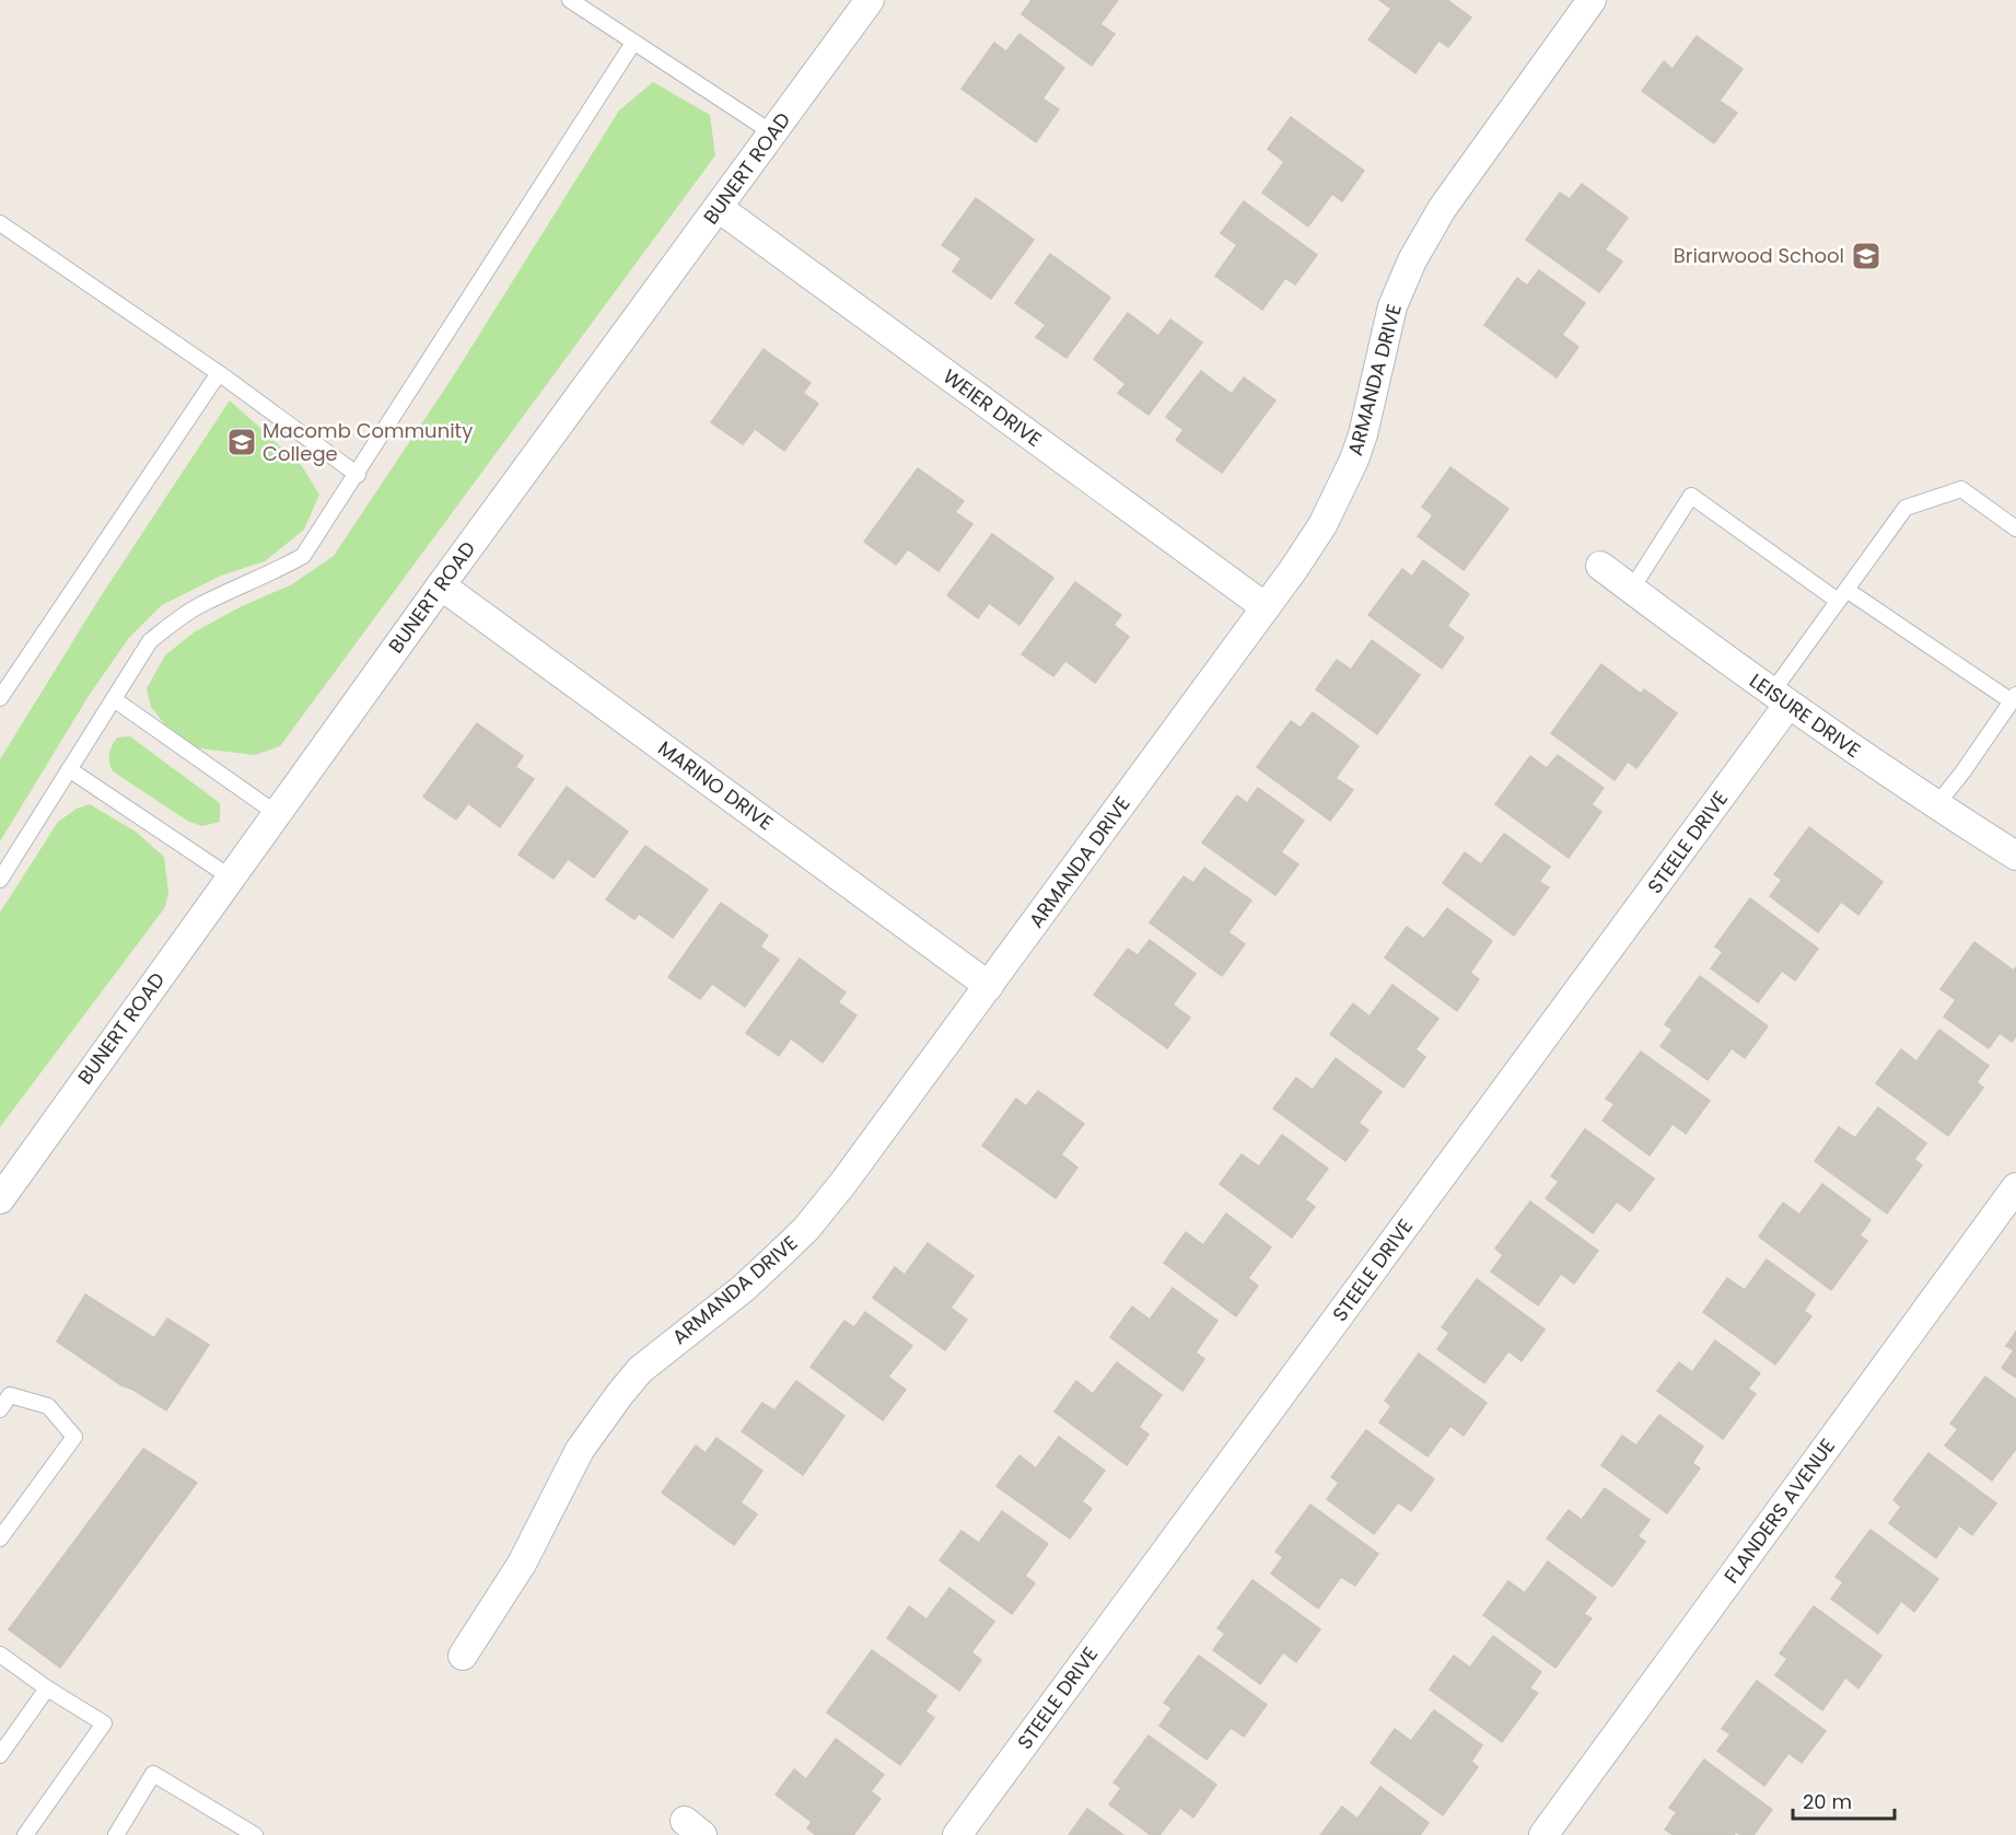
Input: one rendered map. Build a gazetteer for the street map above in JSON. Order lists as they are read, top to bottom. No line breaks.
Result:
{"streets":{"street":["BUNERT ROAD","ARMANDA DRIVE","WEIER DRIVE","LEISURE DRIVE","MARINO DRIVE","STEELE DRIVE","FLANDERS AVENUE"]},"crossings":[["BUNERT ROAD","WEIER DRIVE"],["BUNERT ROAD","MARINO DRIVE"],["ARMANDA DRIVE","WEIER DRIVE"],["ARMANDA DRIVE","MARINO DRIVE"],["LEISURE DRIVE","STEELE DRIVE"]],"places":{"school or university":["Briarwood School","Macomb Community College"]},"scale_bar":"20 m"}
